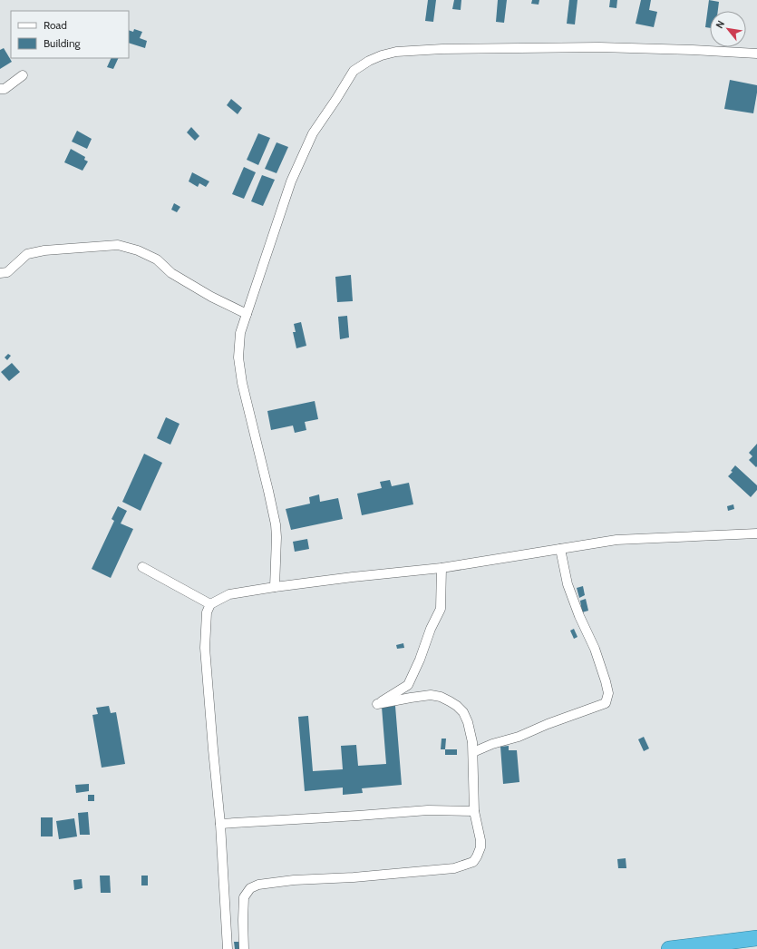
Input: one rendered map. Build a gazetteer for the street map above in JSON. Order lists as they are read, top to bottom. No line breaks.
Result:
{"legend":["Road","Building"],"north":"top left"}
